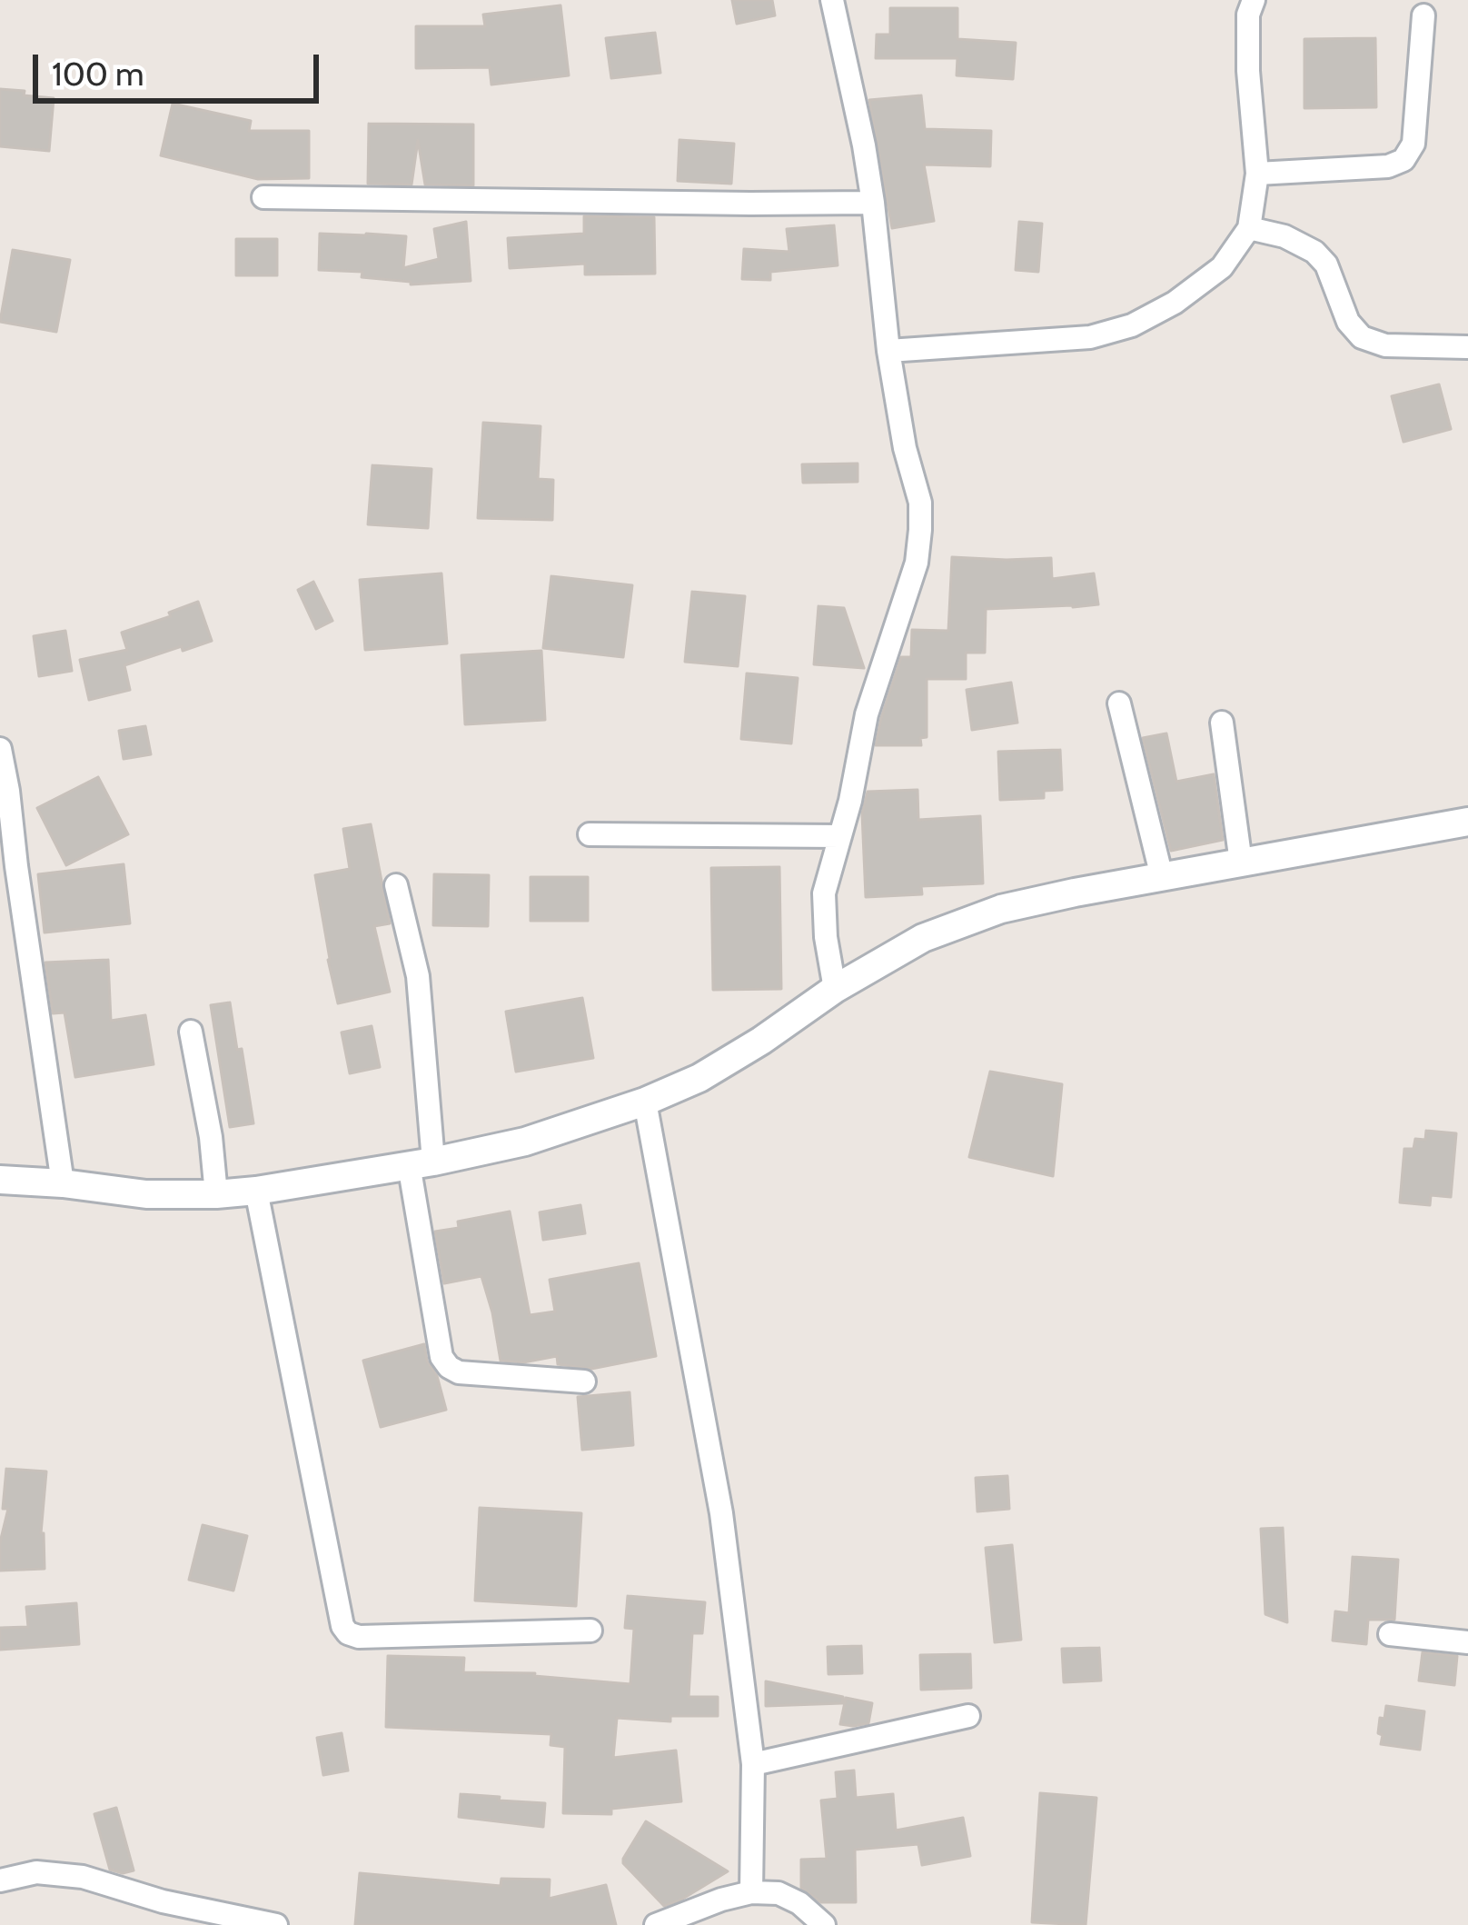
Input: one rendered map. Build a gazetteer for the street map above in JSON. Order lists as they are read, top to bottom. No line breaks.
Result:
{"scale_bar":"100 m"}
